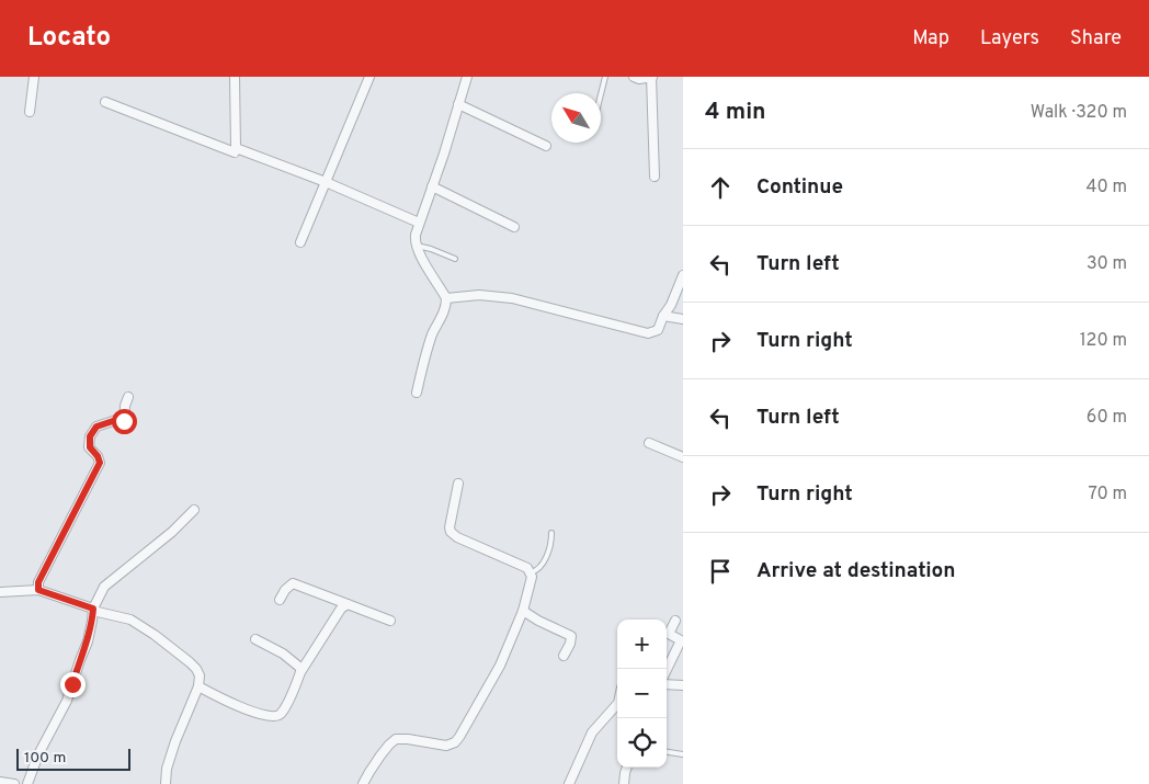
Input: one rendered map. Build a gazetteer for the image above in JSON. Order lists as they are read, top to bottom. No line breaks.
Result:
{"scale_bar":"100 m","north":"top left","page":{"header":"Locato","nav":["Map","Layers","Share"],"heading":["4 min","Walk · 320 m"],"list":[["Continue","40 m"],["Turn left","30 m"],["Turn right","120 m"],["Turn left","60 m"],["Turn right","70 m"],"Arrive at destination"],"map_buttons":["+","−"],"scale":"100 m"}}
